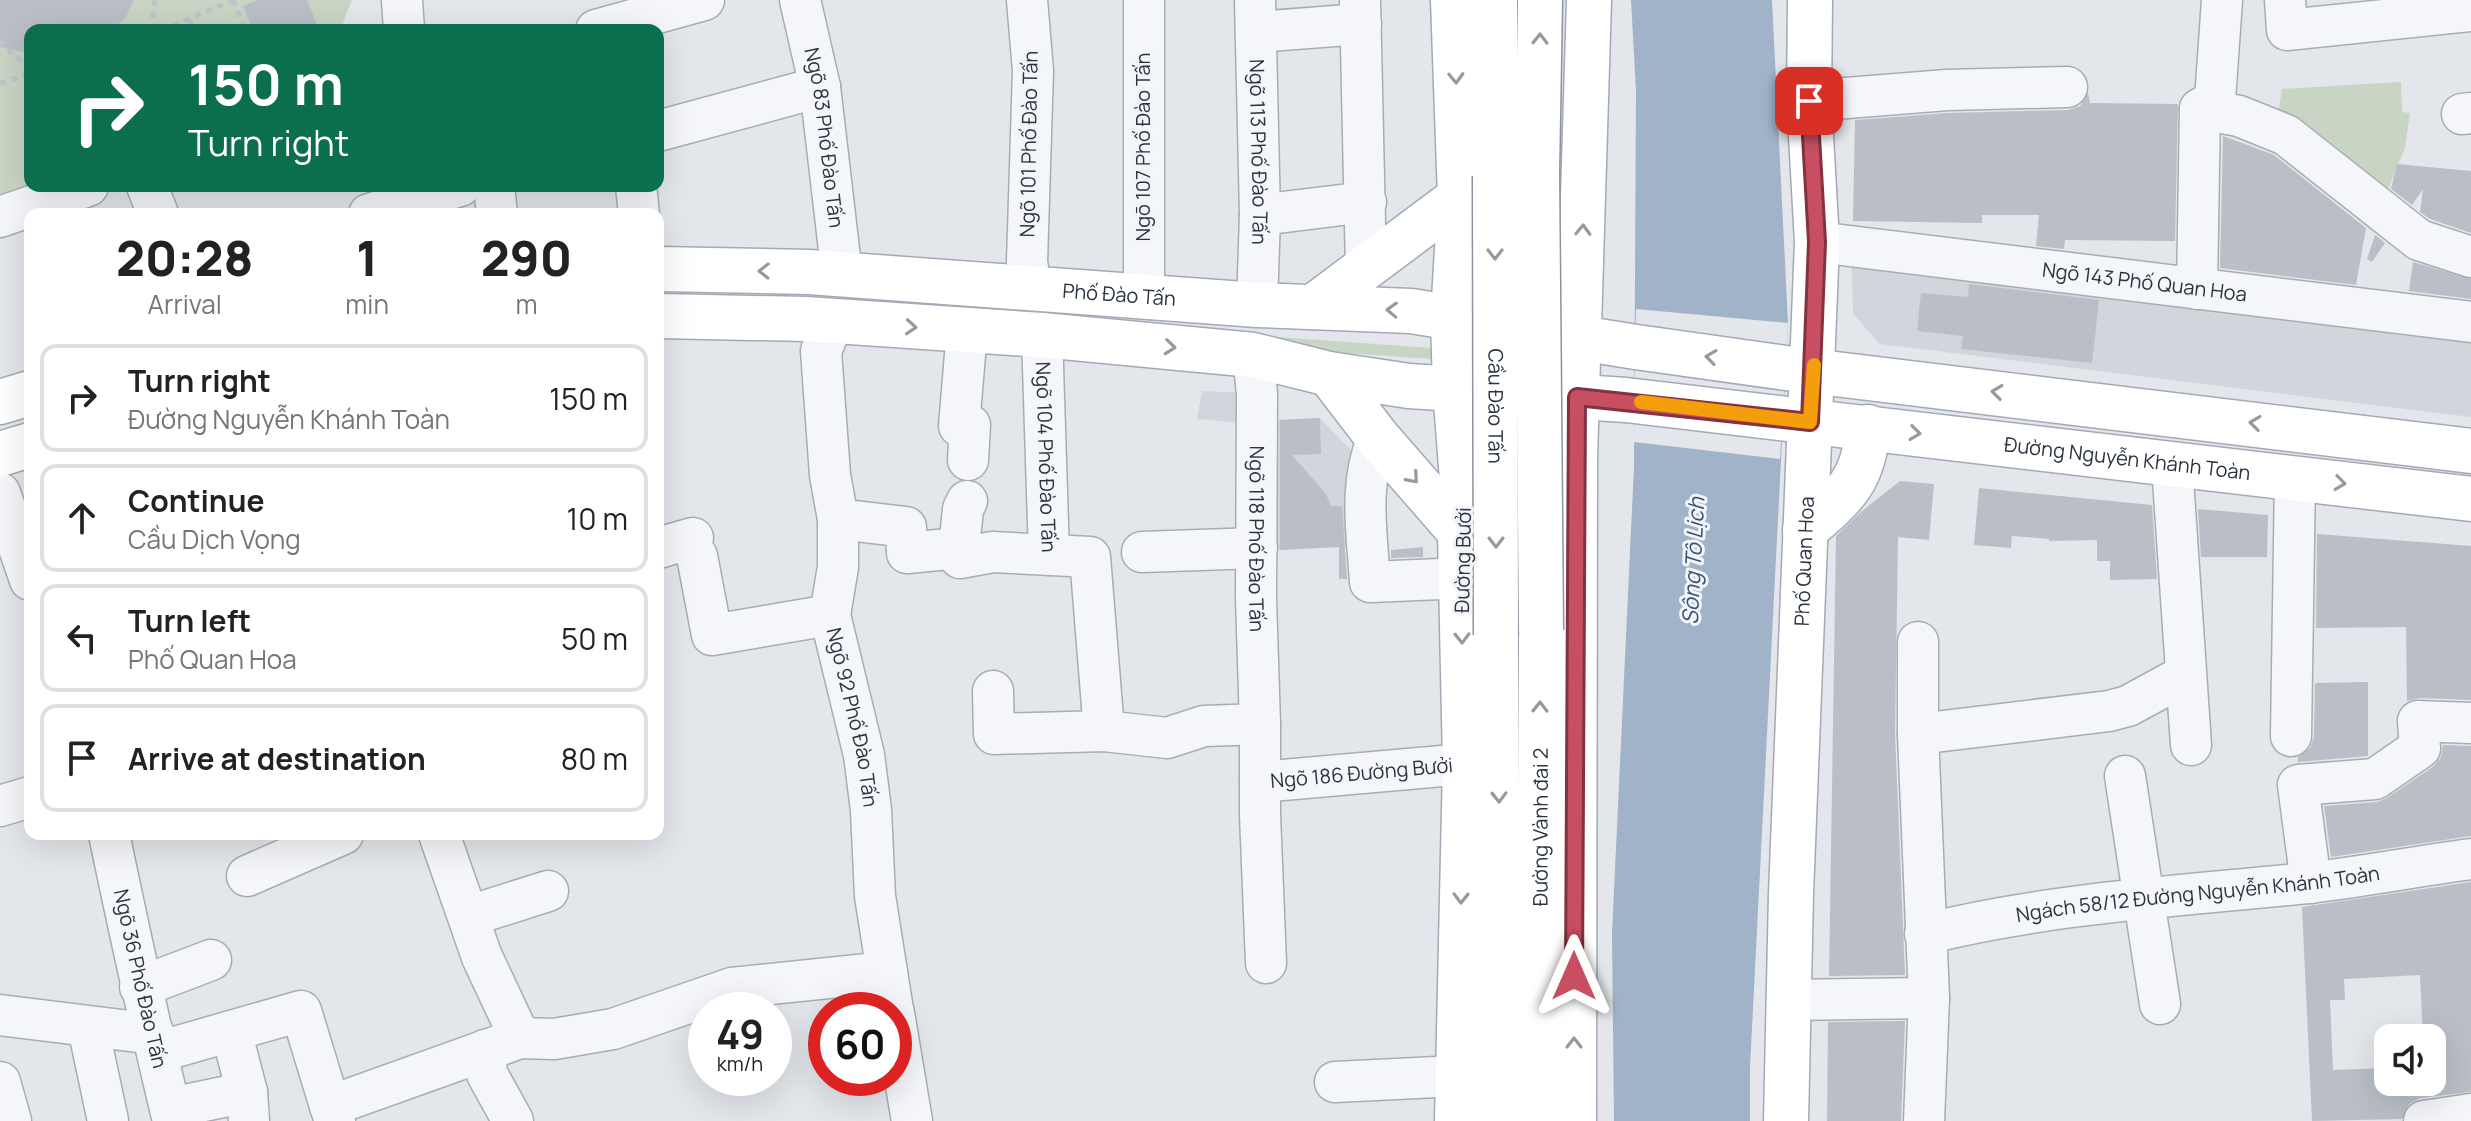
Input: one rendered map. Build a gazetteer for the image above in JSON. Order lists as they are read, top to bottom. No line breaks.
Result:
{"streets":{"main road":["Phố Đào Tấn","Cầu Đào Tấn","Đường Nguyễn Khánh Toàn","Đường Bưởi","Phố Quan Hoa","Đường Vành đai 2"],"street":["Ngõ 83 Phố Đào Tấn","Ngõ 101 Phố Đào Tấn","Ngõ 107 Phố Đào Tấn","Ngõ 113 Phố Đào Tấn","Ngõ 143 Phố Quan Hoa","Ngõ 104 Phố Đào Tấn","Ngõ 118 Phố Đào Tấn","Ngõ 92 Phố Đào Tấn","Ngõ 186 Đường Bưởi","Ngách 58/12 Đường Nguyễn Khánh Toàn","Ngõ 36 Phố Đào Tấn"]},"crossings":[["Ngõ 83 Phố Đào Tấn","Phố Đào Tấn"],["Ngõ 101 Phố Đào Tấn","Phố Đào Tấn"],["Ngõ 107 Phố Đào Tấn","Phố Đào Tấn"],["Ngõ 113 Phố Đào Tấn","Phố Đào Tấn"],["Ngõ 143 Phố Quan Hoa","Phố Quan Hoa"],["Phố Đào Tấn","Đường Bưởi"],["Cầu Đào Tấn","Đường Bưởi"],["Cầu Đào Tấn","Đường Vành đai 2"],["Đường Nguyễn Khánh Toàn","Phố Quan Hoa"],["Ngõ 118 Phố Đào Tấn","Ngõ 186 Đường Bưởi"],["Đường Bưởi","Ngõ 186 Đường Bưởi"]],"water":["Sông Tô Lịch"],"page":{"turn":["150 m","Turn right"],"eta":["20:28","Arrival","1","min","290","m"],"list":[{"name":"Turn right","note":"Đường Nguyễn Khánh Toàn","value":"150 m"},{"name":"Continue","note":"Cầu Dịch Vọng","value":"10 m"},{"name":"Turn left","note":"Phố Quan Hoa","value":"50 m"},{"name":"Arrive at destination","value":"80 m"}],"speed":"49 km/h","limit":"60"}}
